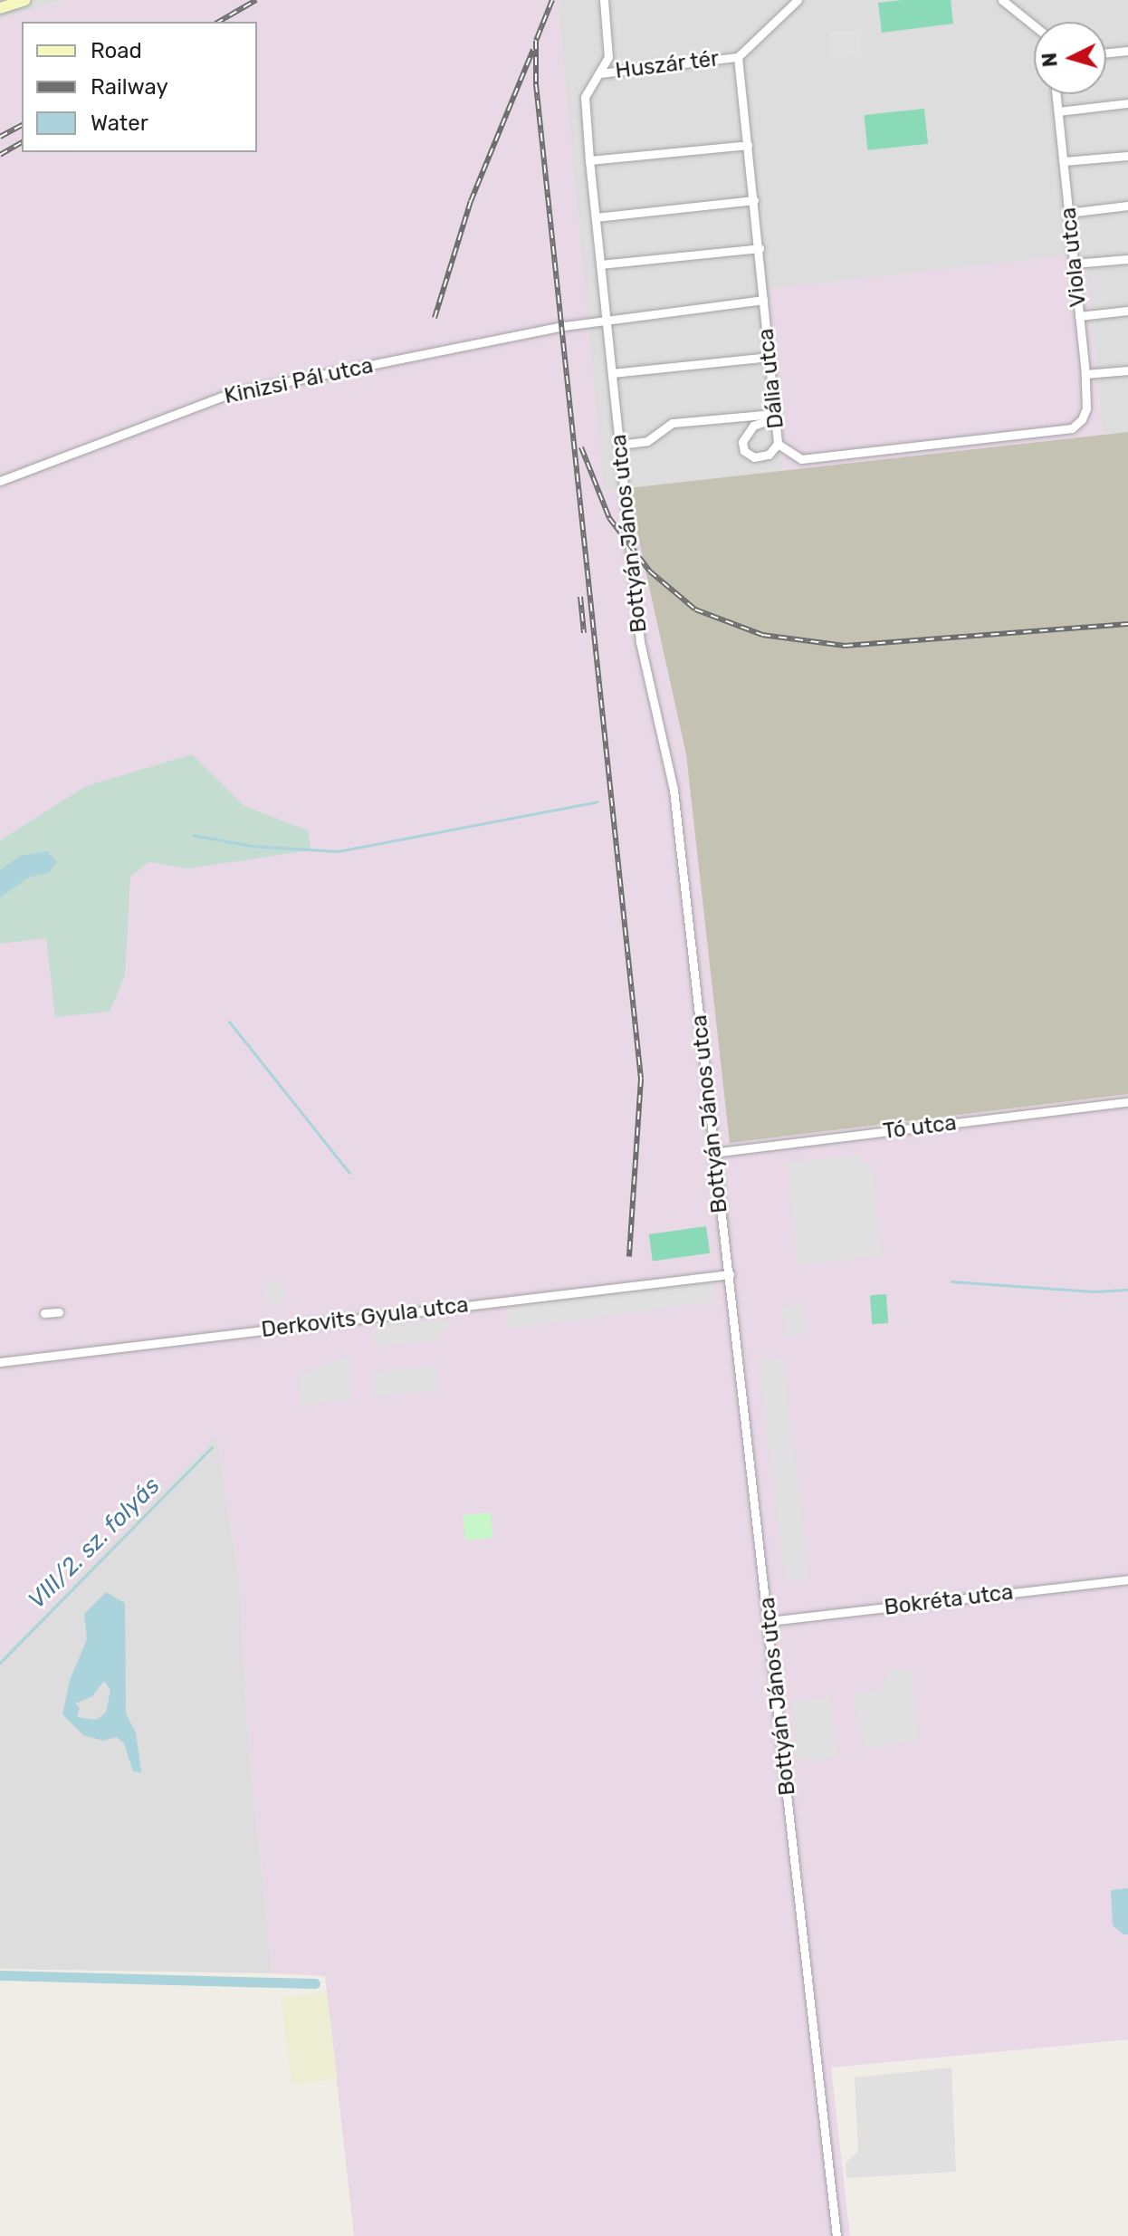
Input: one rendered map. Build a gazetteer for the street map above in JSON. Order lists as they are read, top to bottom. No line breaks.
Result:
{"streets":{"street":["Huszár tér","Viola utca","Dália utca","Kinizsi Pál utca","Bottyán János utca","Tó utca","Derkovits Gyula utca","Bokréta utca"]},"crossings":[["Huszár tér","Dália utca"],["Huszár tér","Bottyán János utca"],["Viola utca","Dália utca"],["Dália utca","Kinizsi Pál utca"],["Kinizsi Pál utca","Bottyán János utca"],["Bottyán János utca","Tó utca"],["Bottyán János utca","Derkovits Gyula utca"],["Bottyán János utca","Bokréta utca"]],"water":["VIII/2. sz. folyás"],"legend":["Road","Railway","Water"],"north":"left"}
